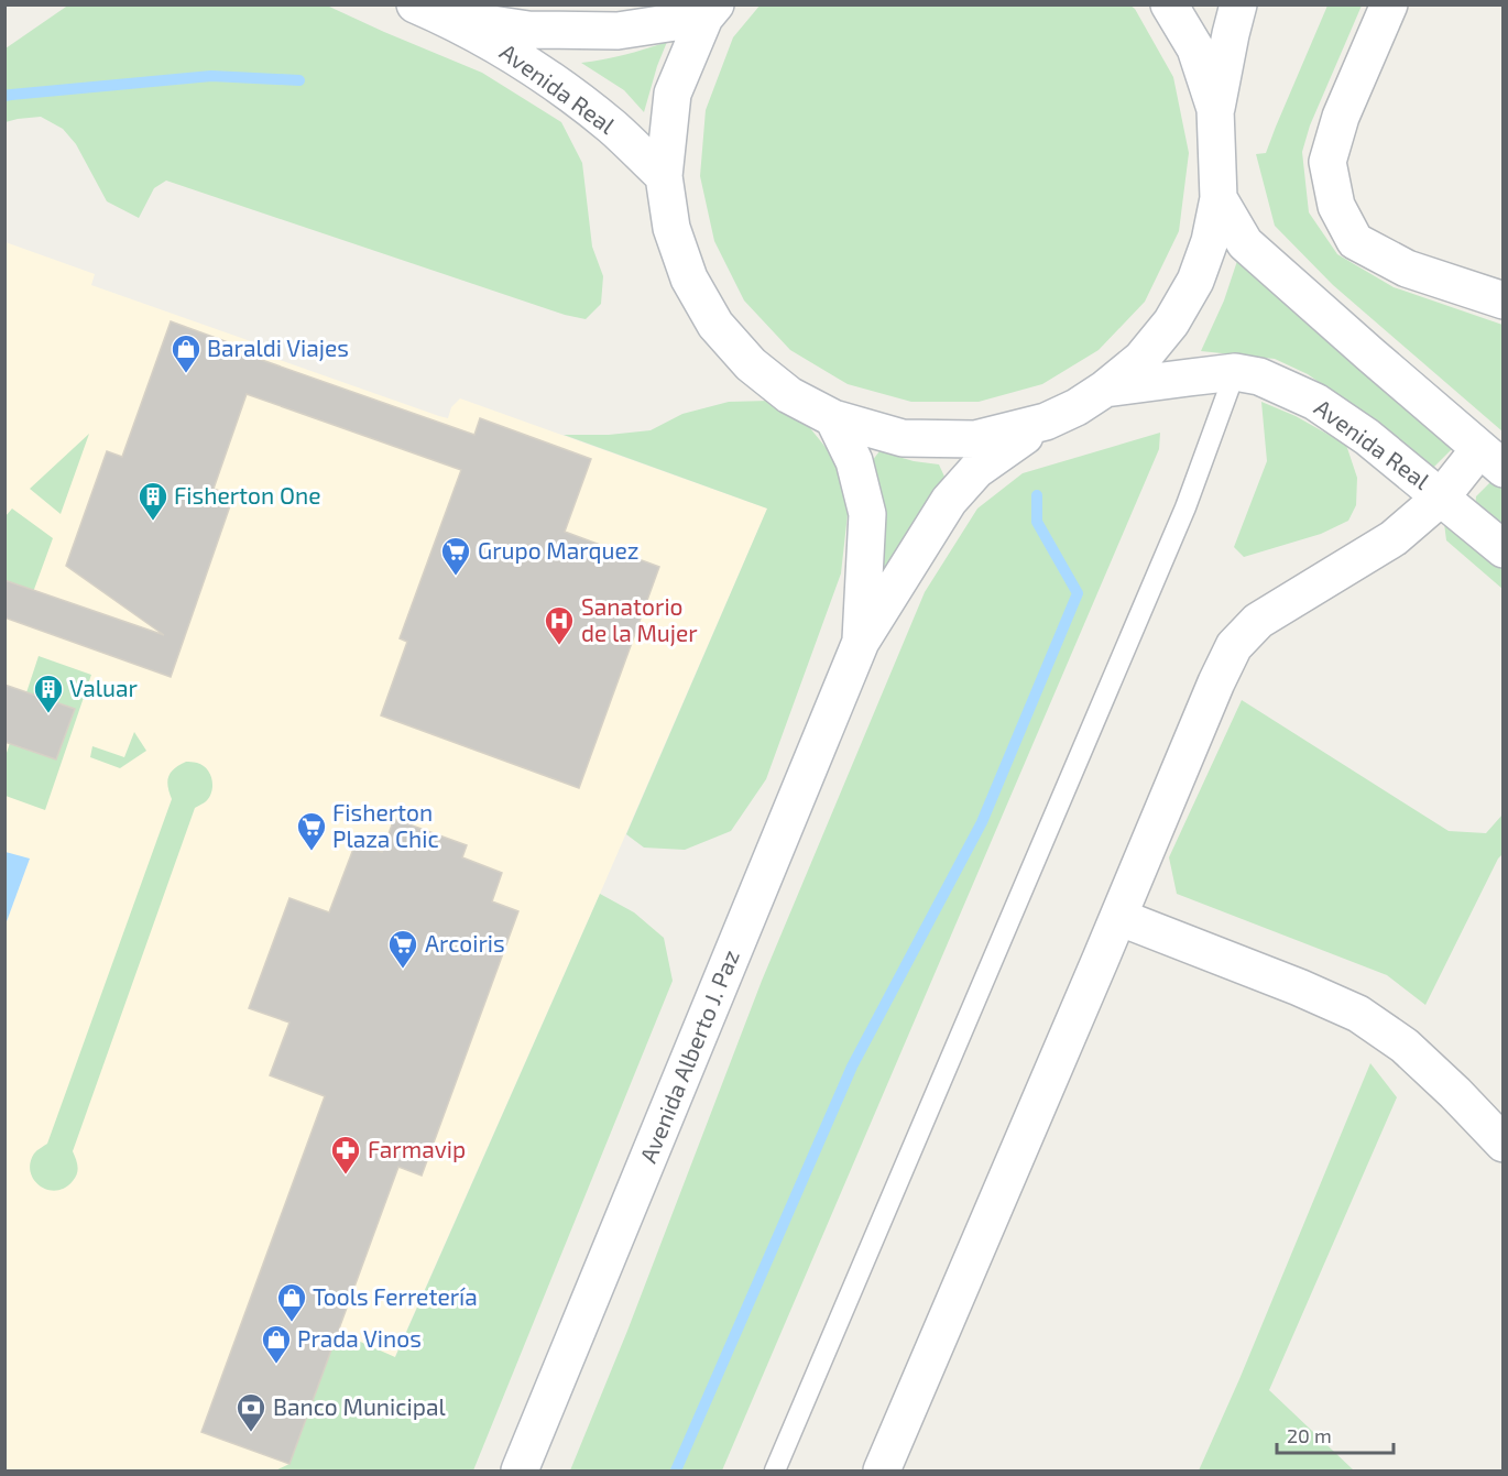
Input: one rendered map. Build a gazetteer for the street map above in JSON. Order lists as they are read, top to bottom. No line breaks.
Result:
{"streets":{"main road":["Avenida Real","Avenida Alberto J. Paz"]},"places":{"shop":["Baraldi Viajes","Tools Ferretería","Prada Vinos"],"building":["Fisherton One","Valuar"],"supermarket":["Grupo Marquez","Fisherton Plaza Chic","Arcoiris"],"hospital":["Sanatorio de la Mujer"],"pharmacy":["Farmavip"],"bank":["Banco Municipal"]},"scale_bar":"20 m"}
